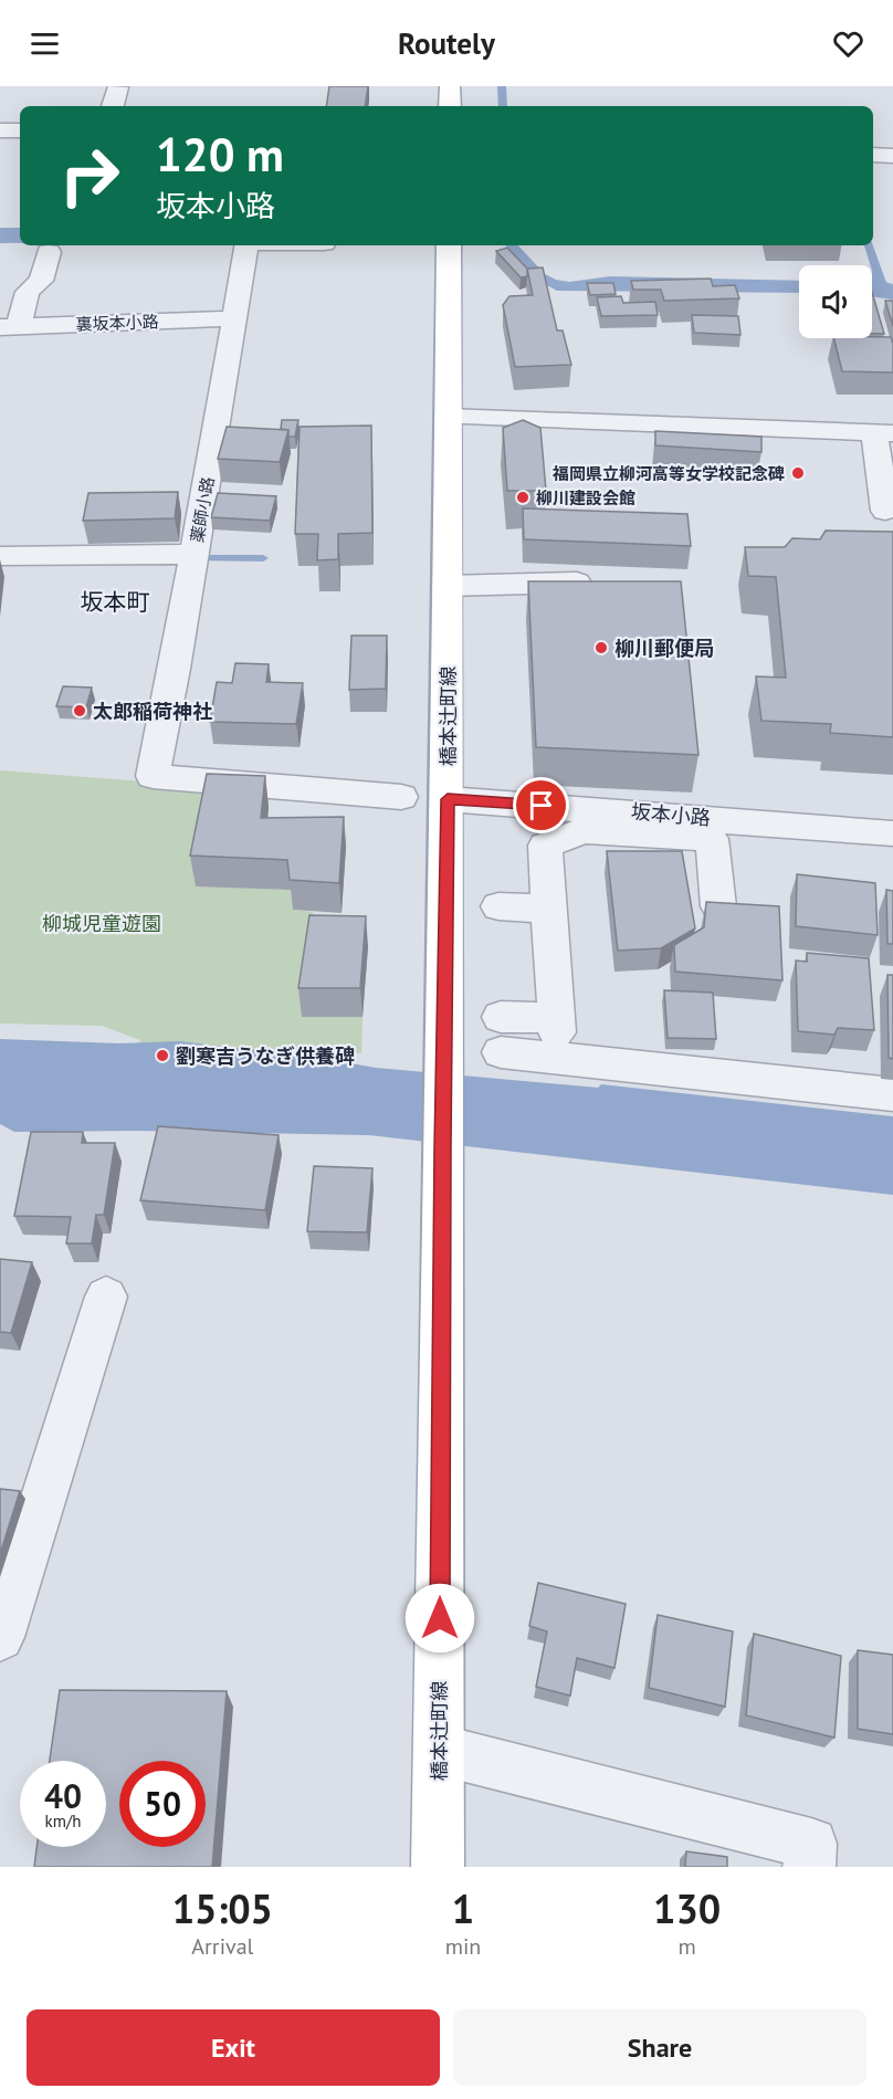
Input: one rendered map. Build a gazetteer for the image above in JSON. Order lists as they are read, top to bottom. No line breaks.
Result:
{"streets":{"main road":["橋本辻町線"],"street":["裏坂本小路","薬師小路","坂本小路"]},"crossings":[["裏坂本小路","薬師小路"]],"districts":["坂本町"],"parks":["柳城児童遊園"],"places":["福岡県立柳河高等女学校記念碑","柳川建設会館","柳川郵便局","太郎稲荷神社","劉寒吉うなぎ供養碑"],"page":{"header":"Routely","turn":["120 m","坂本小路"],"speed":"40 km/h","limit":"50","eta":["15:05","Arrival","1","min","130","m"],"buttons":["Exit","Share"]}}
